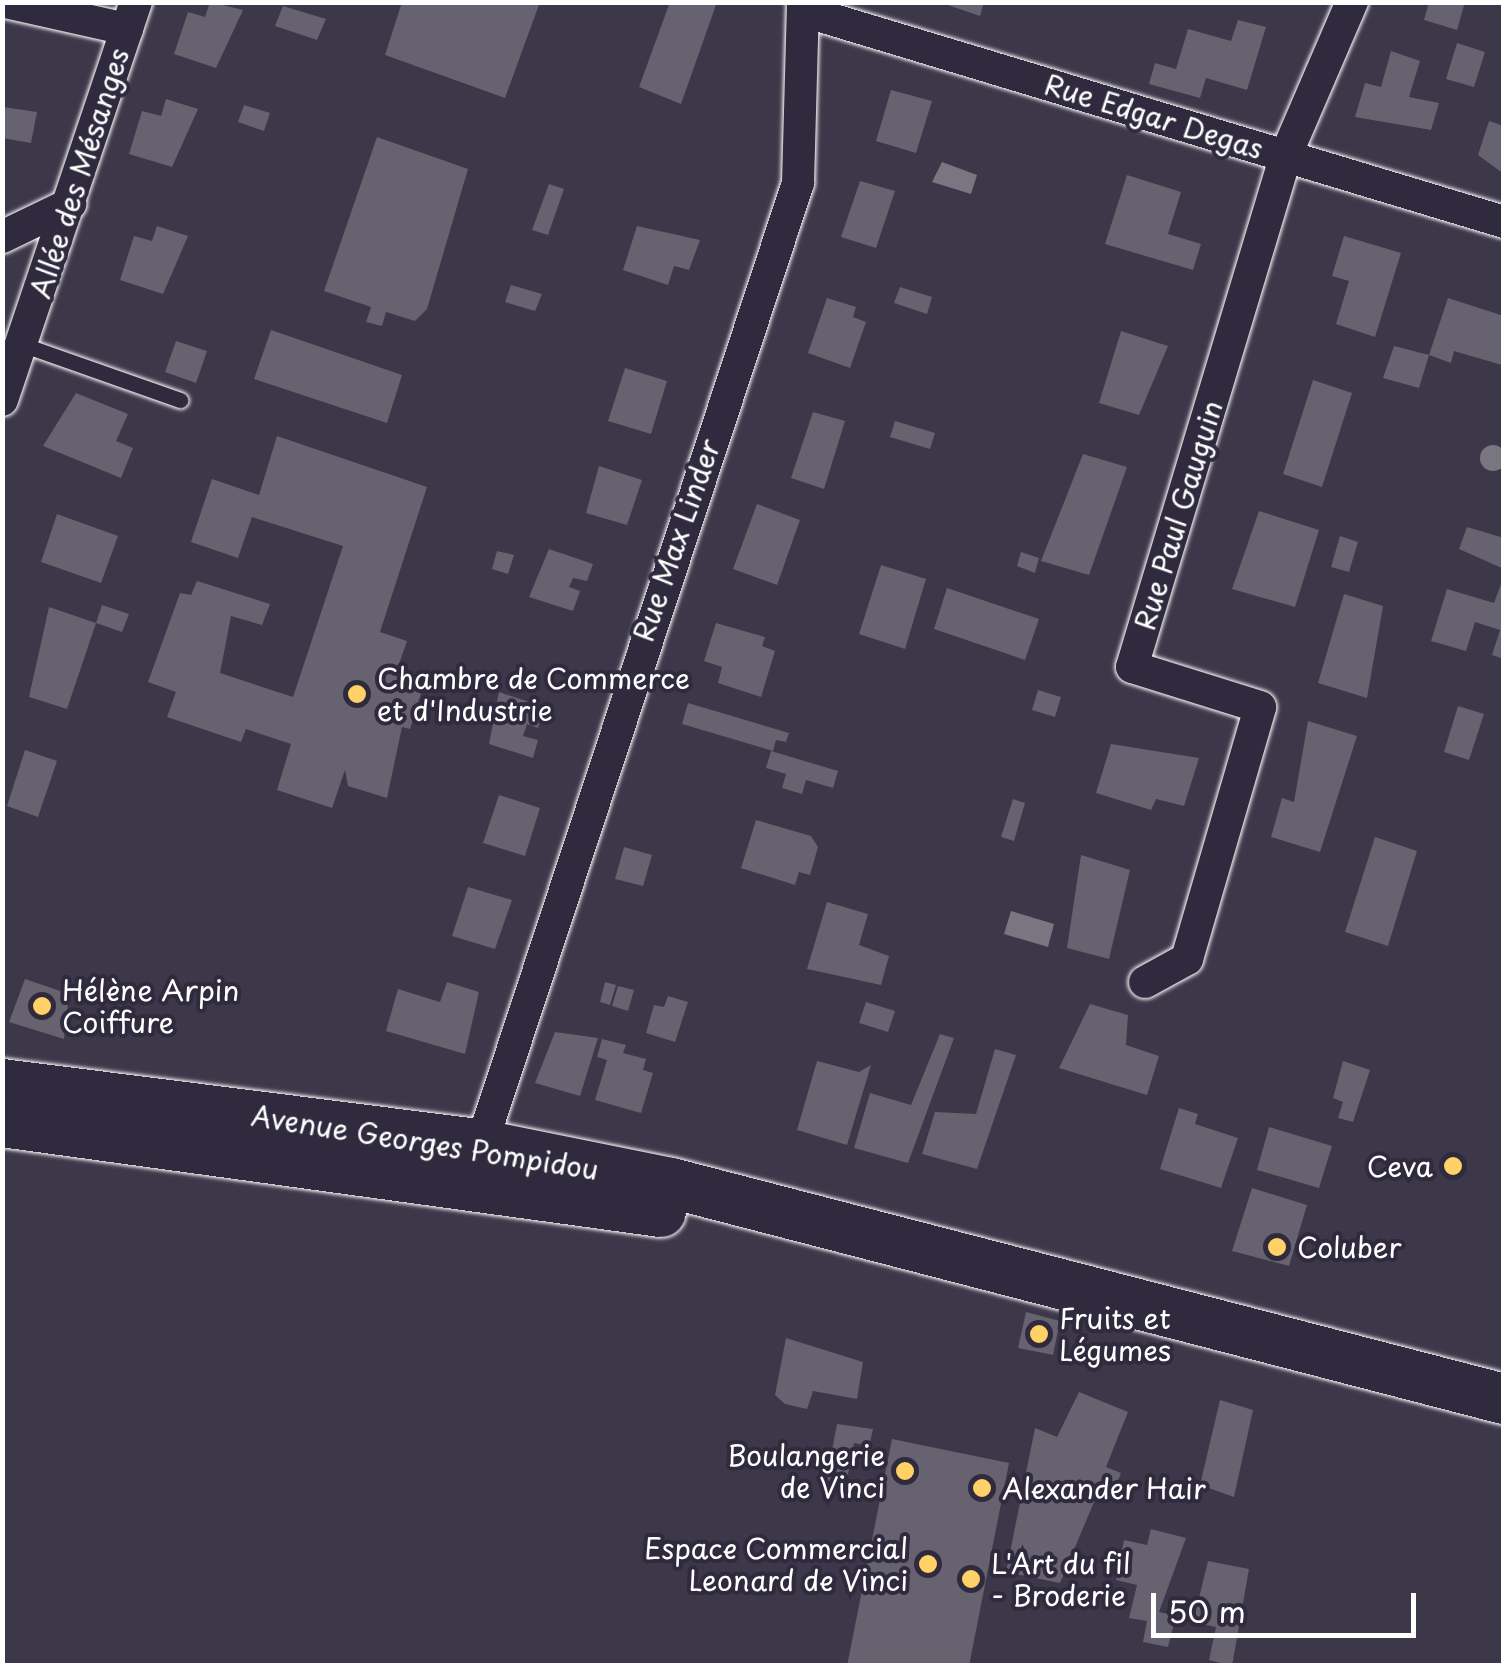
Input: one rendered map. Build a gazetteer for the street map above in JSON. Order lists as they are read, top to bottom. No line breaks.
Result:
{"streets":{"main road":["Avenue Georges Pompidou"],"street":["Rue Edgar Degas","Allée des Mésanges","Rue Paul Gauguin","Rue Max Linder"]},"crossings":[["Rue Edgar Degas","Rue Paul Gauguin"],["Rue Edgar Degas","Rue Max Linder"],["Rue Max Linder","Avenue Georges Pompidou"]],"places":["Chambre de Commerce et d'Industrie","Hélène Arpin Coiffure","Ceva","Coluber","Fruits et Légumes","Boulangerie de Vinci","Alexander Hair","Espace Commercial Leonard de Vinci","L'Art du fil - Broderie"],"scale_bar":"50 m"}
